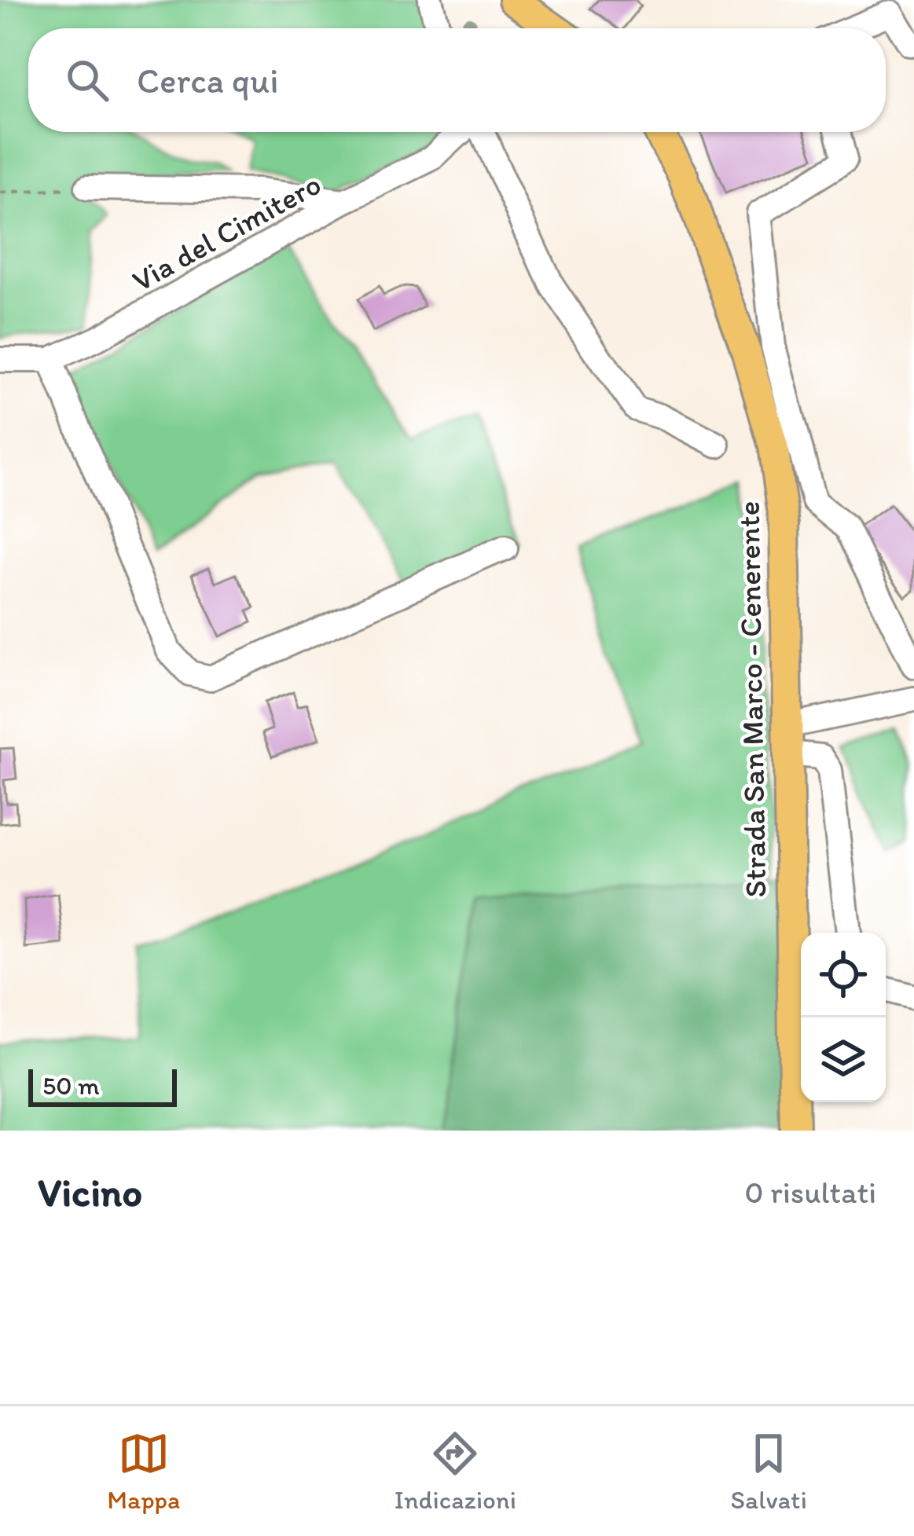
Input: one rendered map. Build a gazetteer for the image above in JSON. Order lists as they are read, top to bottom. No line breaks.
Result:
{"streets":{"main road":["Strada San Marco - Cenerente"],"street":["Via del Cimitero"]},"scale_bar":"50 m","page":{"search":"Cerca qui","scale":"50 m","heading":["Vicino","0 risultati"],"nav":["Mappa","Indicazioni","Salvati"]}}
